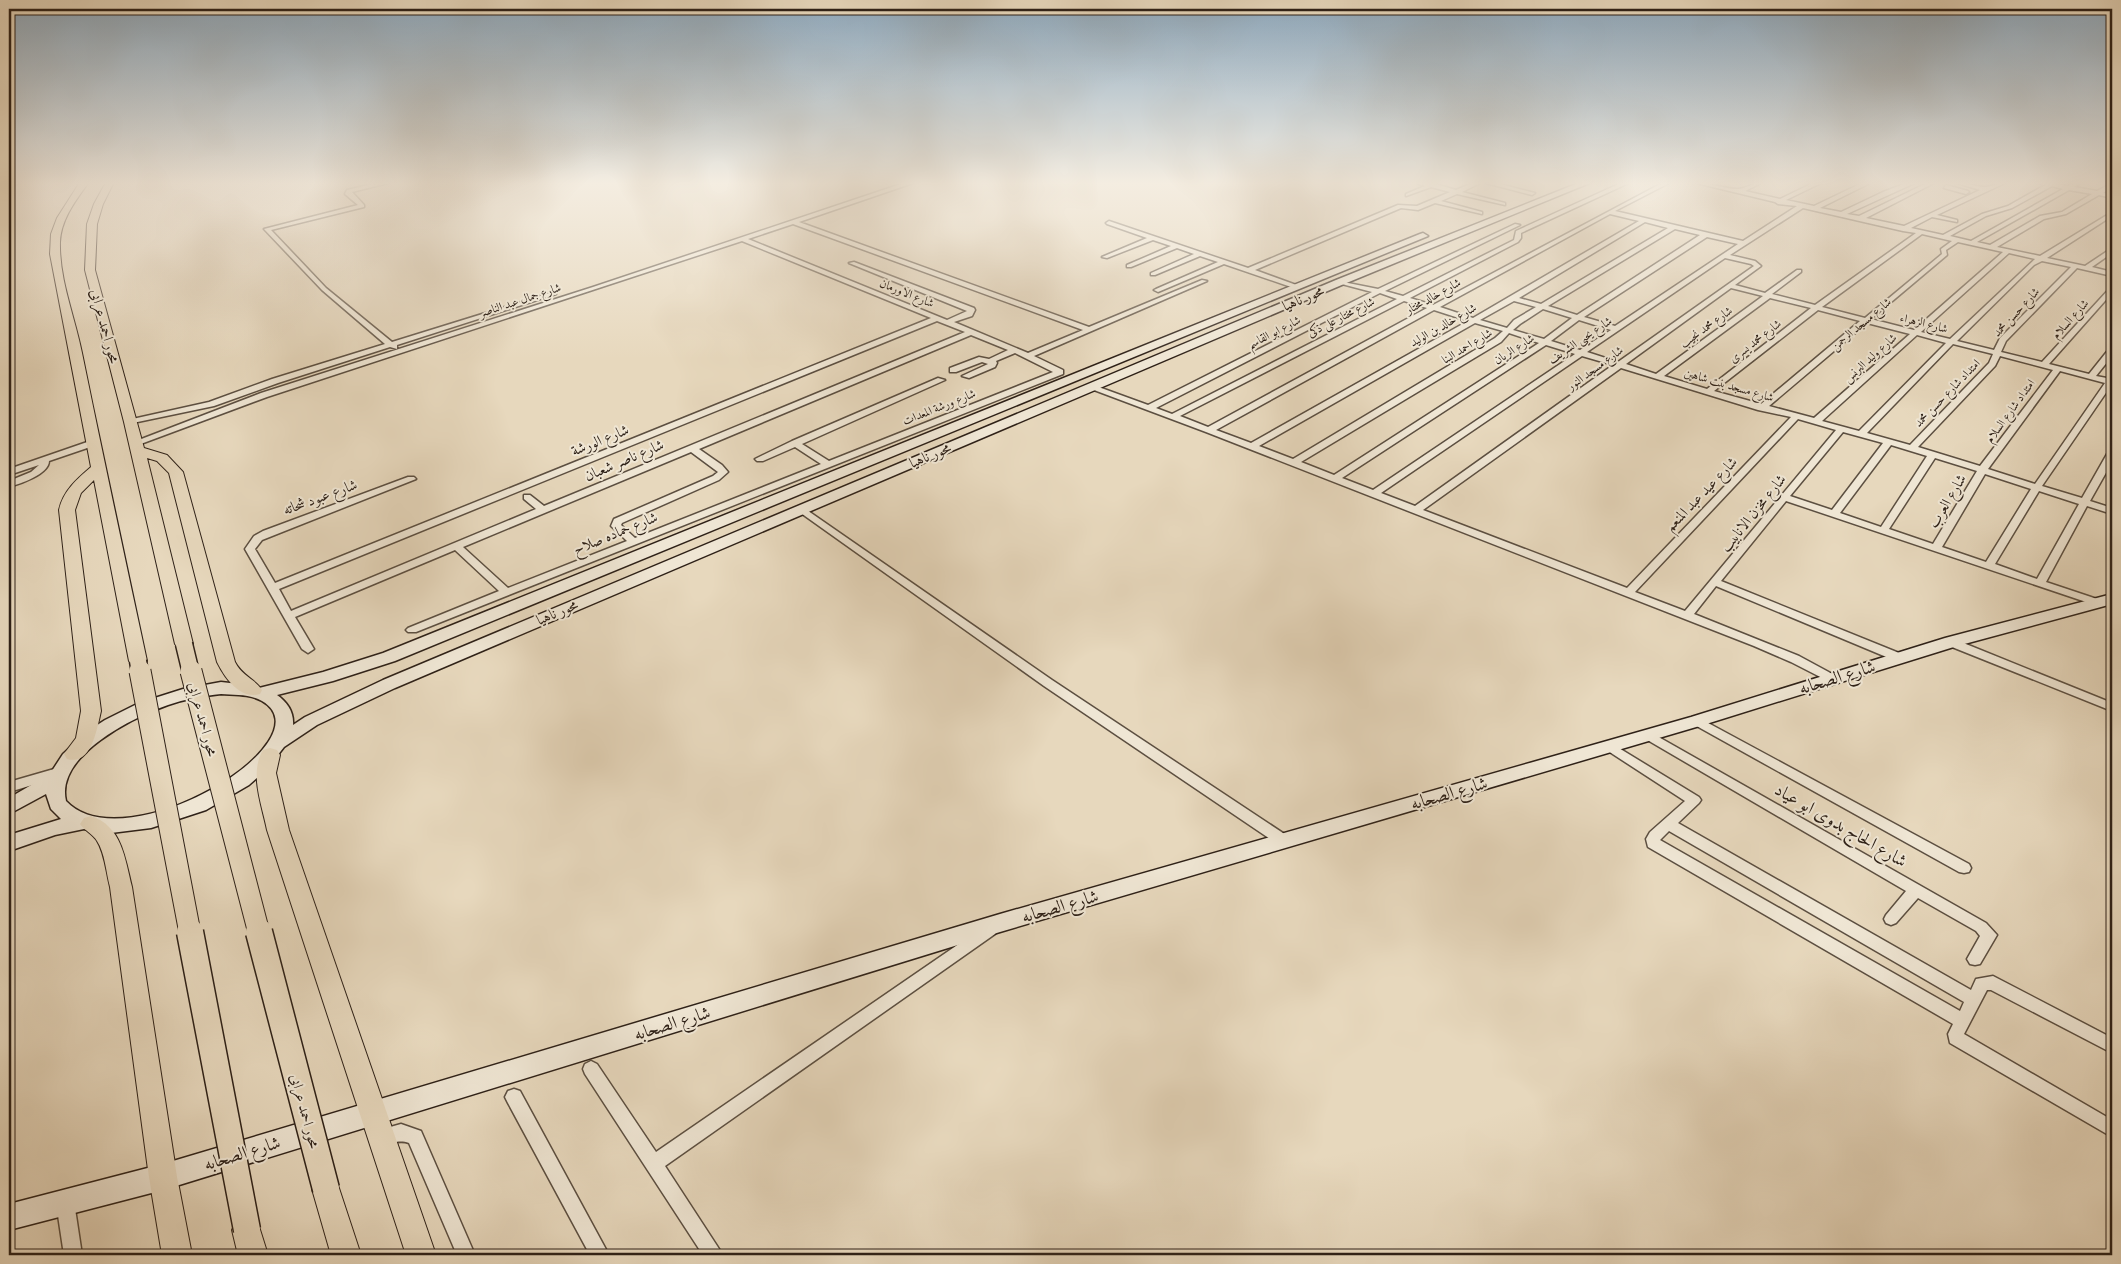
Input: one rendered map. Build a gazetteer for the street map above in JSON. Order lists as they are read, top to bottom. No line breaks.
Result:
{"streets":{"main road":["محور ناهيا","محور احمد عرابى","شارع الصحابه"],"street":["شارع الاورمان","شارع خالد مختار","شارع جمال عبد الناصر","شارع حسن محمد","شارع مختار على ذكى","شارع السلام","شارع الزهراء","شارع مسجد الرحمن","شارع خالد بن الوليد","شارع محمد نجيب","شارع ابو القاسم","شارع يحيى الشريف","شارع محمد يسرى","شارع احمد البنا","شارع الريان","شارع وليد البرنس","شارع مسجد النور","شارع مسجد بنت شاهين","امتداد شارع حسن محمد","شارع ورشة المعدات","امتداد شارع السلام","شارع الورشة","شارع ناصر شعبان","شارع عيد عبد المنعم","شارع عبود شحاته","شارع العرب","شارع مخزن الانابيب","شارع حماده صلاح","شارع الحاج بدوى ابو عياد"]},"crossings":[["شارع الاورمان","شارع ورشة المعدات"],["شارع الاورمان","شارع الورشة"],["شارع الاورمان","شارع ناصر شعبان"],["شارع خالد مختار","شارع مسجد بنت شاهين"],["محور ناهيا","شارع مسجد بنت شاهين"],["شارع جمال عبد الناصر","محور احمد عرابى"],["شارع حسن محمد","شارع الزهراء"],["شارع حسن محمد","امتداد شارع حسن محمد"],["شارع مختار على ذكى","شارع مسجد بنت شاهين"],["شارع السلام","شارع الزهراء"],["شارع الزهراء","شارع مسجد الرحمن"],["شارع الزهراء","شارع محمد نجيب"],["شارع الزهراء","شارع محمد يسرى"],["شارع الزهراء","شارع وليد البرنس"],["شارع الزهراء","شارع مسجد النور"],["شارع الزهراء","امتداد شارع حسن محمد"],["شارع الزهراء","امتداد شارع السلام"],["شارع مسجد الرحمن","شارع مسجد بنت شاهين"],["شارع خالد بن الوليد","شارع مسجد بنت شاهين"],["شارع محمد نجيب","شارع مسجد بنت شاهين"],["شارع ابو القاسم","شارع مسجد بنت شاهين"],["شارع يحيى الشريف","شارع مسجد النور"],["شارع يحيى الشريف","شارع مسجد بنت شاهين"],["شارع محمد يسرى","شارع مسجد بنت شاهين"],["شارع احمد البنا","شارع مسجد بنت شاهين"],["شارع الريان","شارع مسجد بنت شاهين"],["شارع وليد البرنس","شارع مسجد بنت شاهين"],["شارع مسجد النور","شارع مسجد بنت شاهين"],["شارع مسجد بنت شاهين","امتداد شارع حسن محمد"],["شارع مسجد بنت شاهين","امتداد شارع السلام"],["شارع مسجد بنت شاهين","شارع عيد عبد المنعم"],["شارع مسجد بنت شاهين","شارع العرب"],["شارع مسجد بنت شاهين","شارع مخزن الانابيب"],["شارع ورشة المعدات","شارع حماده صلاح"],["امتداد شارع السلام","شارع العرب"],["شارع الورشة","شارع عبود شحاته"],["شارع الصحابه","شارع الحاج بدوى ابو عياد"]]}
